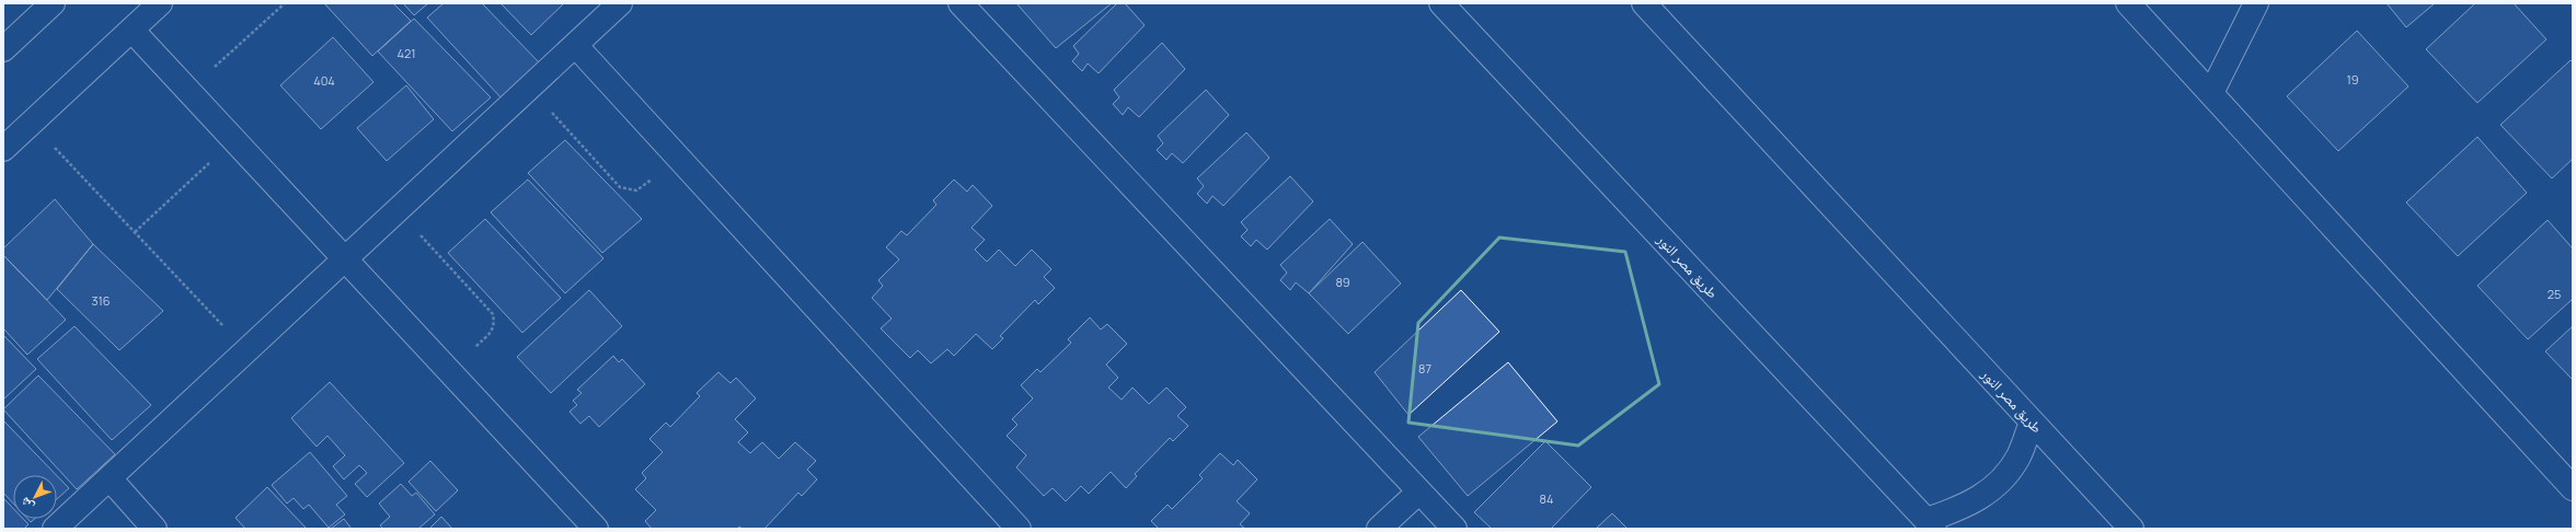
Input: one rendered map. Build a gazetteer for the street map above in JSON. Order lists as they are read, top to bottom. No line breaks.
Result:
{"streets":{"street":["طريق مصر النور"]},"house_numbers":["421","19","404","89","25","316","87","84"],"north":"bottom left"}
